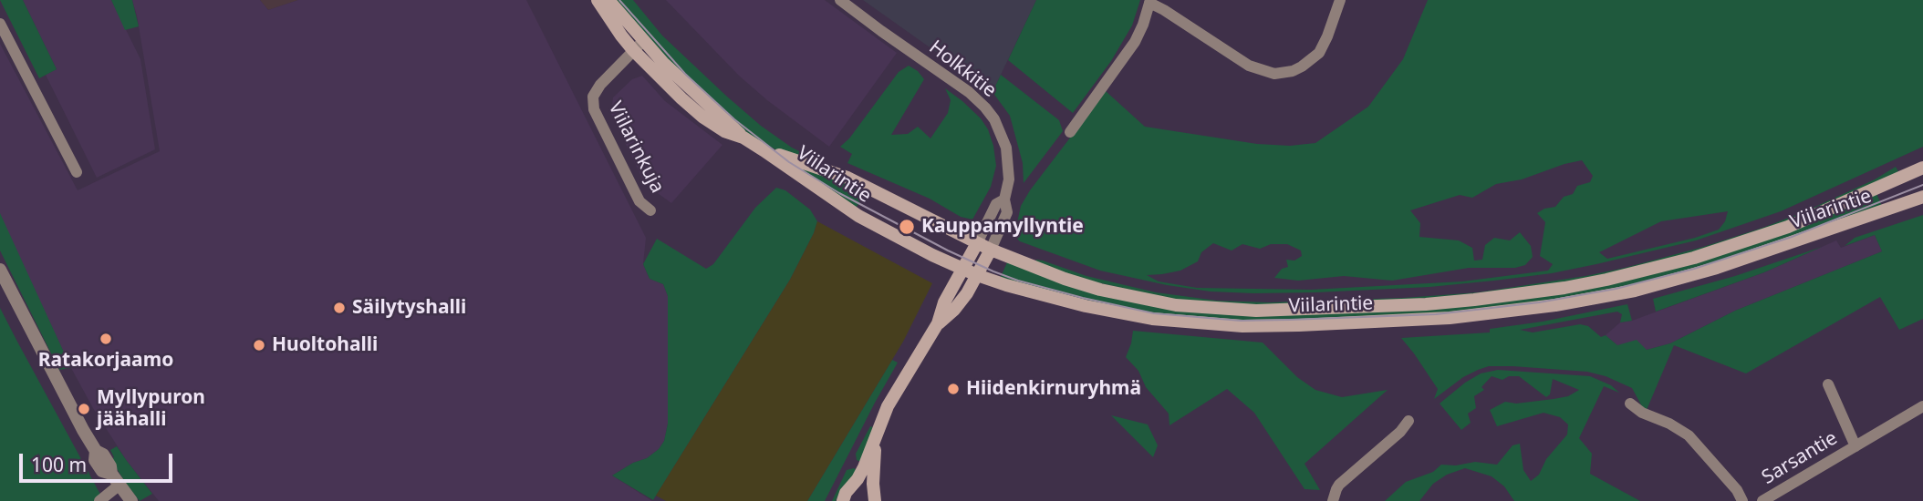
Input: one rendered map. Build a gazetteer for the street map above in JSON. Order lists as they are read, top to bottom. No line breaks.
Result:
{"streets":{"main road":["Viilarintie"],"street":["Holkkitie","Viilarinkuja","Sarsantie"]},"crossings":[["Holkkitie","Viilarintie"],["Viilarinkuja","Viilarintie"]],"places":["Kauppamyllyntie","Säilytyshalli","Ratakorjaamo","Huoltohalli","Hiidenkirnuryhmä","Myllypuron jäähalli"],"scale_bar":"100 m"}
